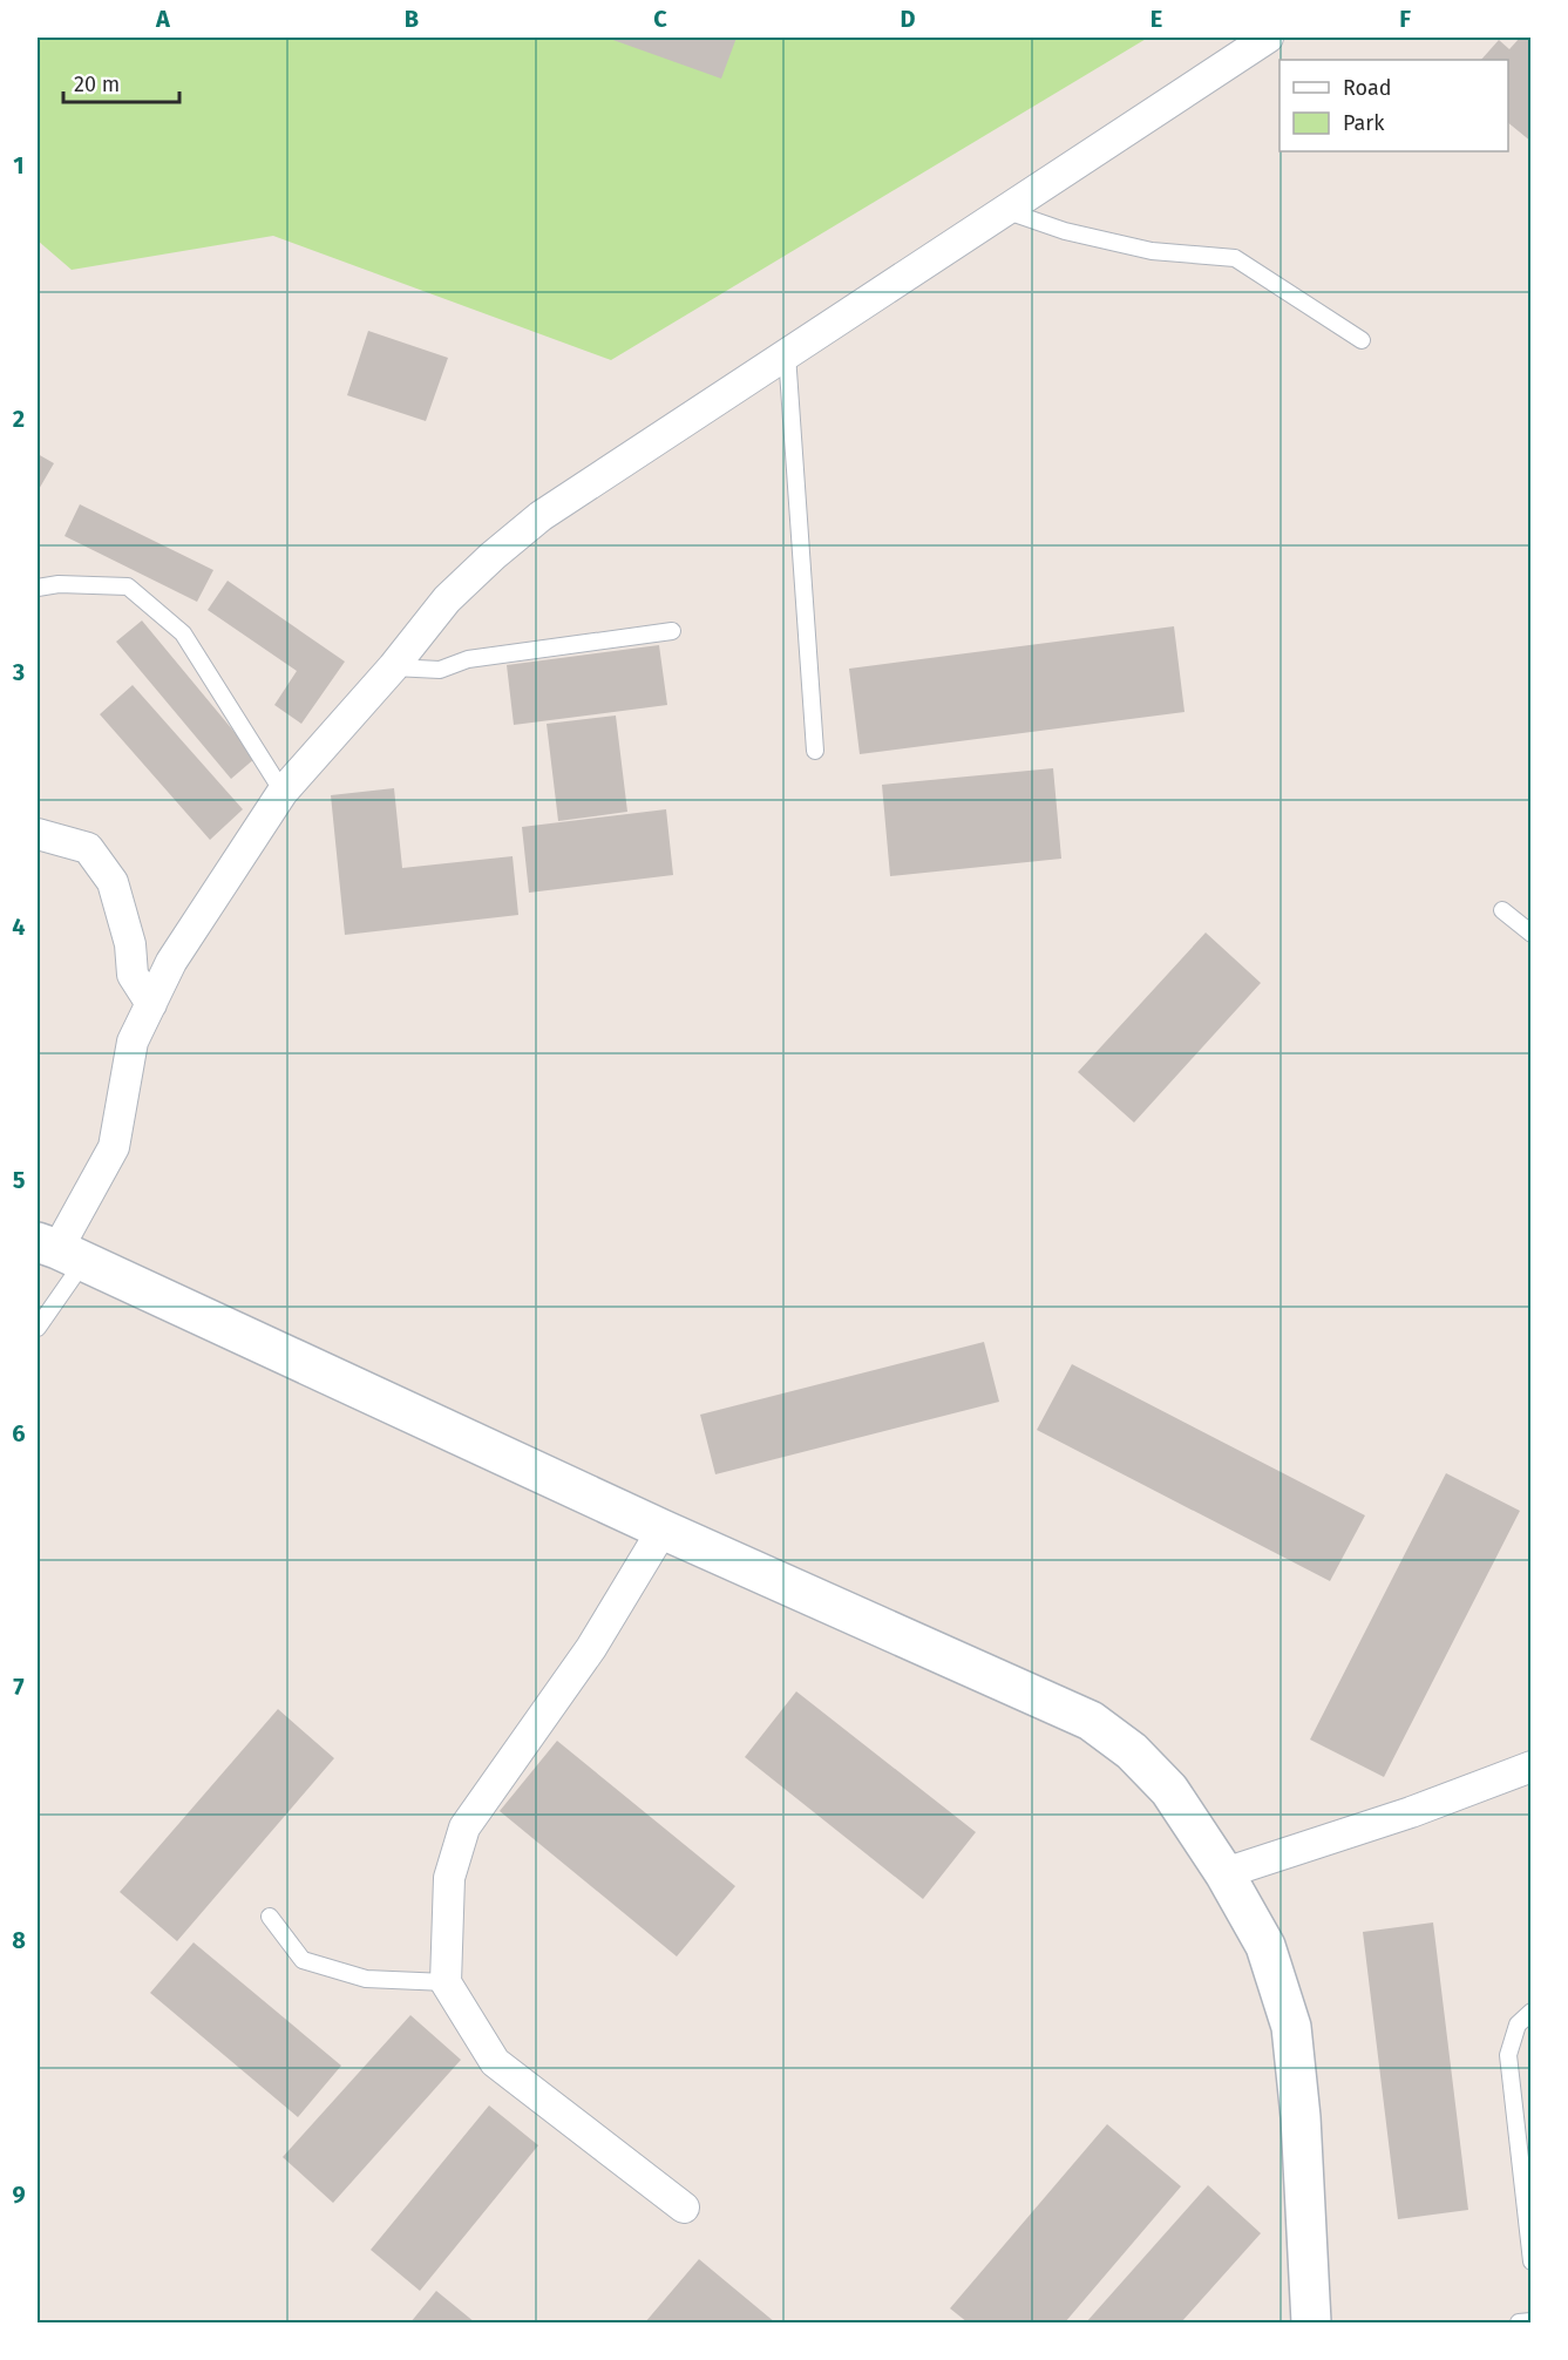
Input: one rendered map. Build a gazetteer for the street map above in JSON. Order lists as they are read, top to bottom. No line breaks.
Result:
{"legend":["Road","Park"],"scale_bar":"20 m","grid":{"columns":["A","B","C","D","E","F"],"rows":["1","2","3","4","5","6","7","8","9"]}}
